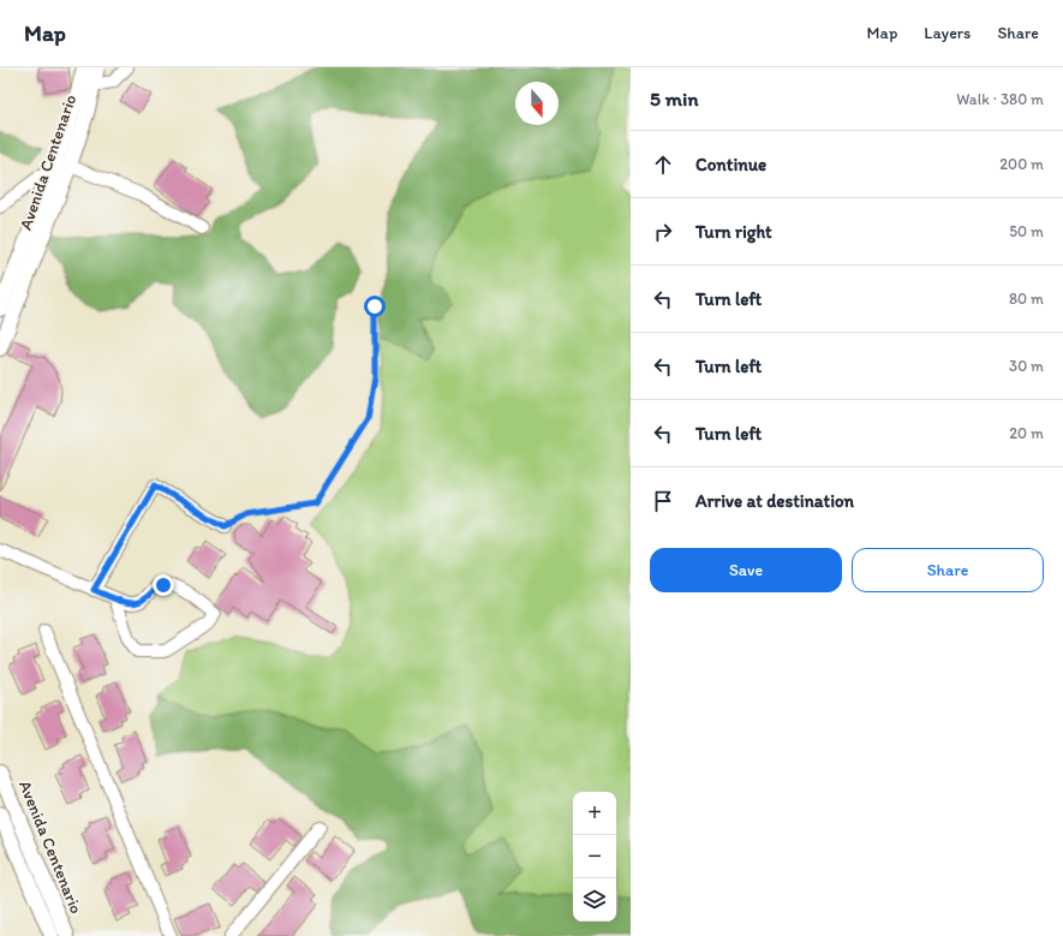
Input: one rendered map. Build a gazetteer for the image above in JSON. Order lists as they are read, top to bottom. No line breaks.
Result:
{"streets":{"main road":["Avenida Centenario"]},"north":"bottom","page":{"header":"Map","nav":["Map","Layers","Share"],"heading":["5 min","Walk · 380 m"],"list":[["Continue","200 m"],["Turn right","50 m"],["Turn left","80 m"],["Turn left","30 m"],["Turn left","20 m"],"Arrive at destination"],"buttons":["Save","Share"],"map_buttons":["+","−"]}}
